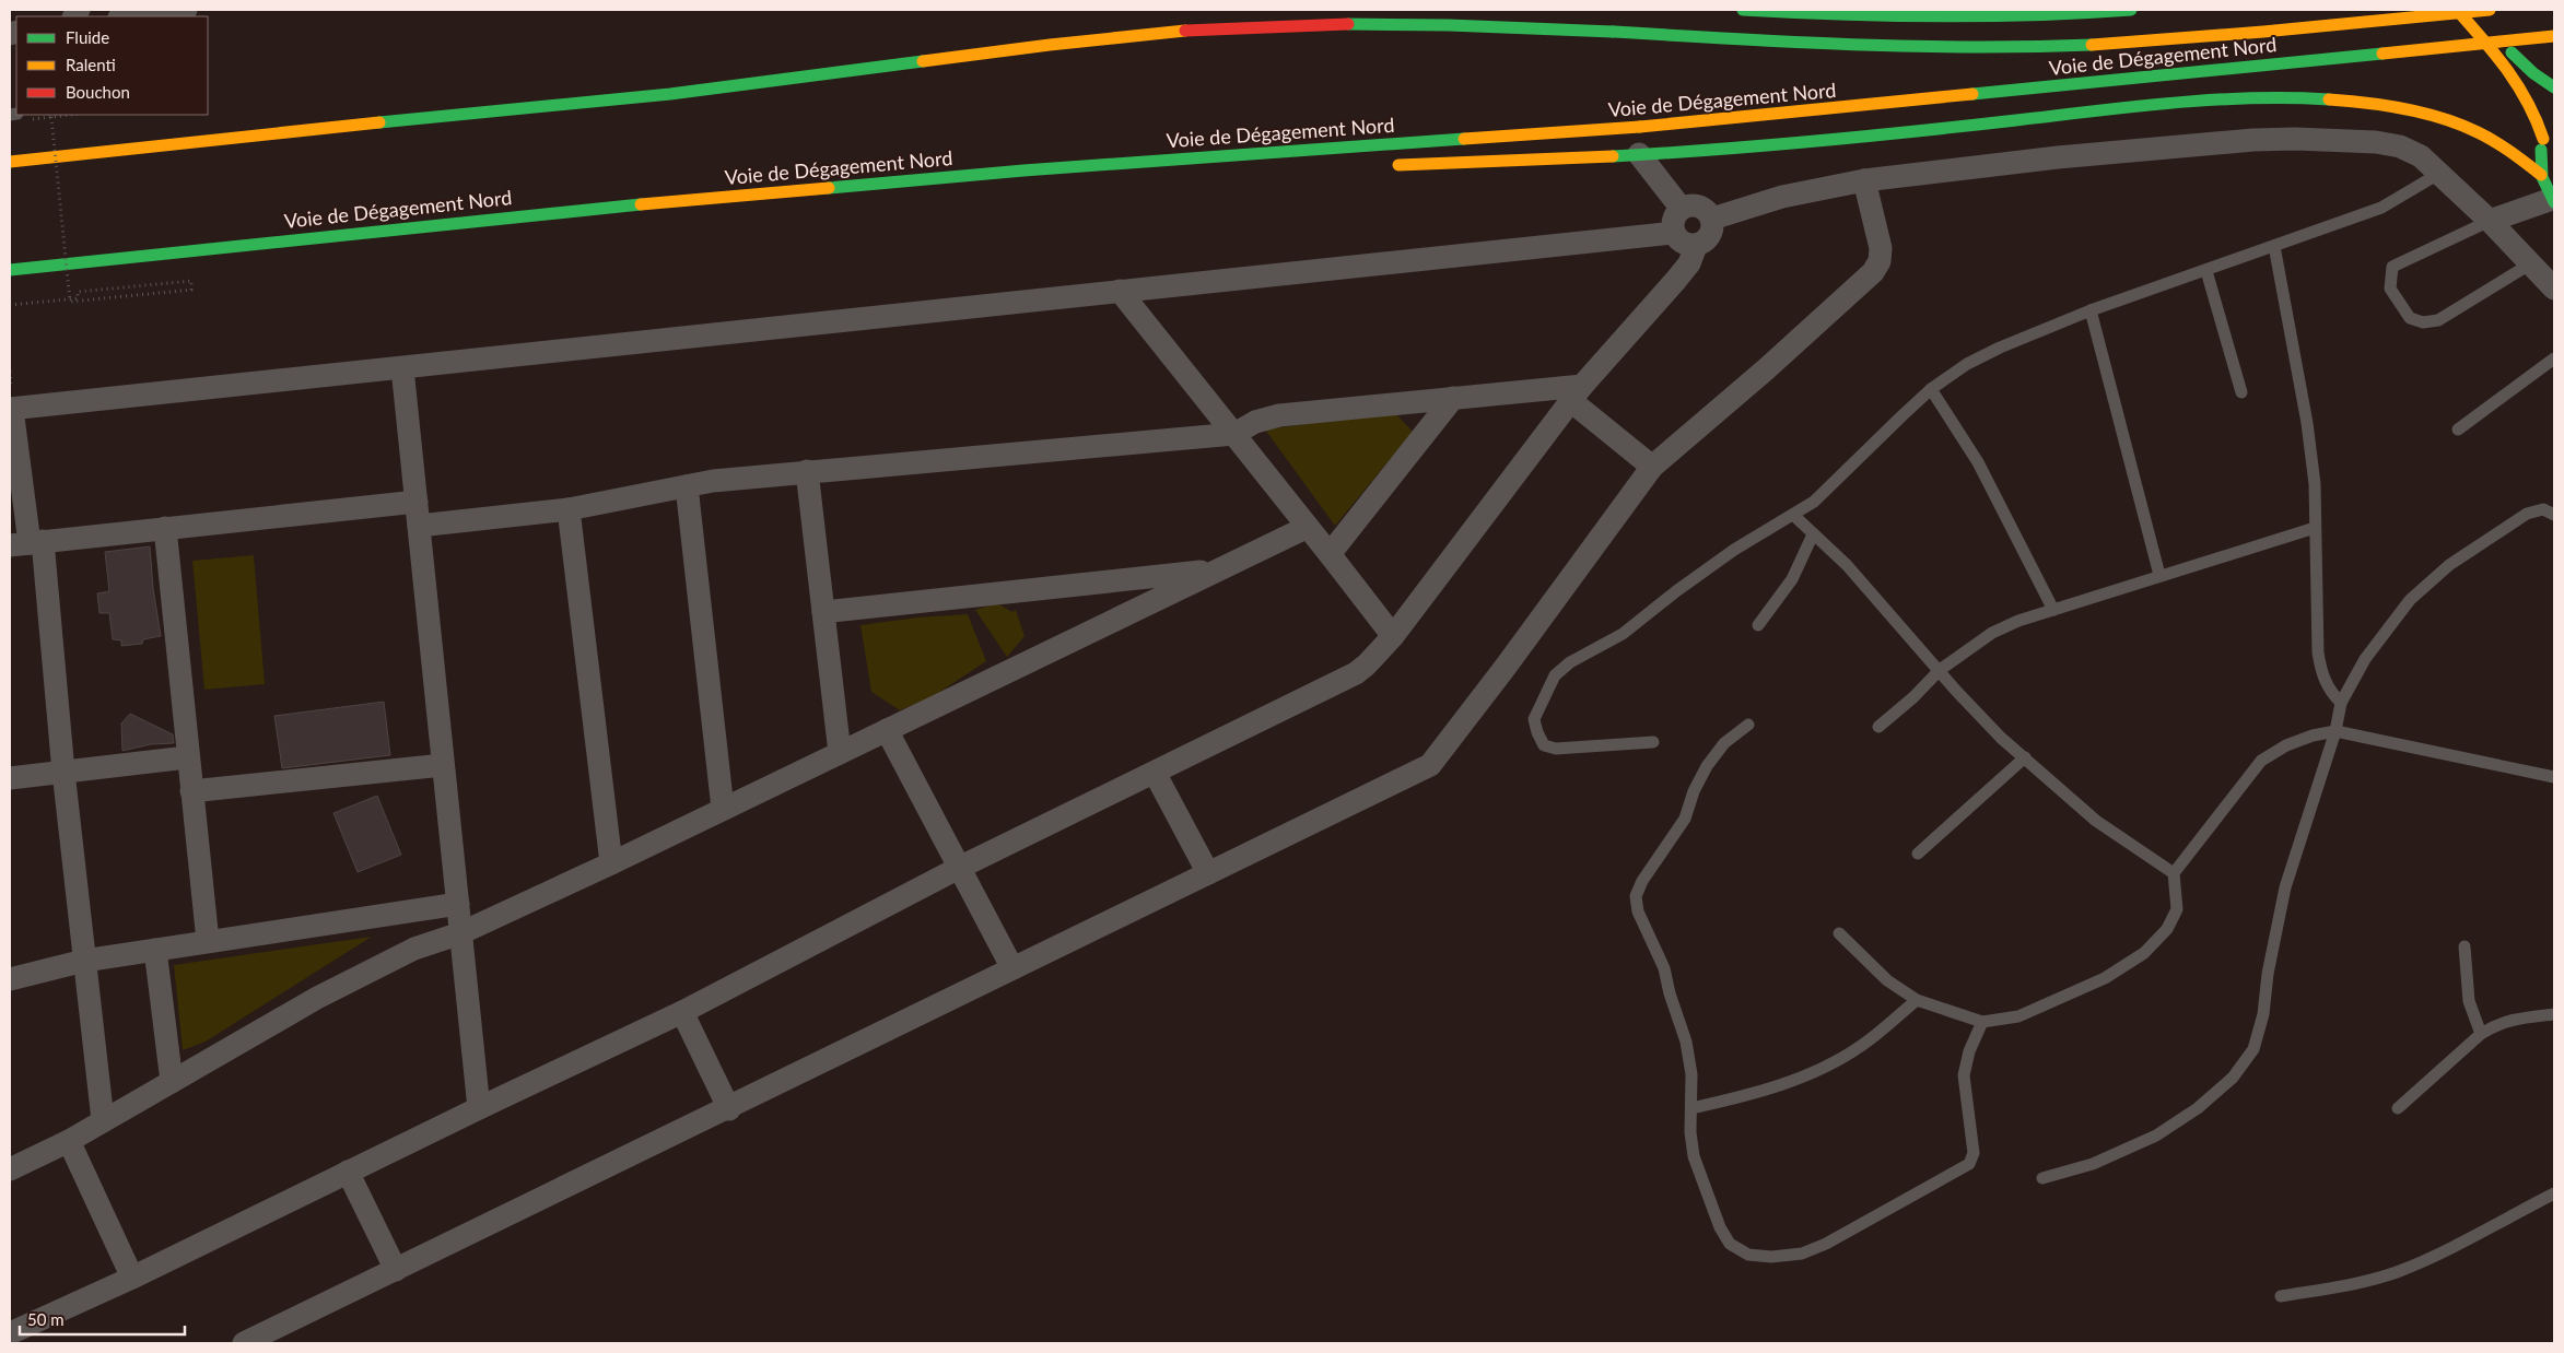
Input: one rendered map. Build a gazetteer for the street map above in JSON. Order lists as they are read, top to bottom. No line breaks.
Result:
{"streets":{"main road":["Voie de Dégagement Nord"]},"legend":["Fluide","Ralenti","Bouchon"],"scale_bar":"50 m"}
